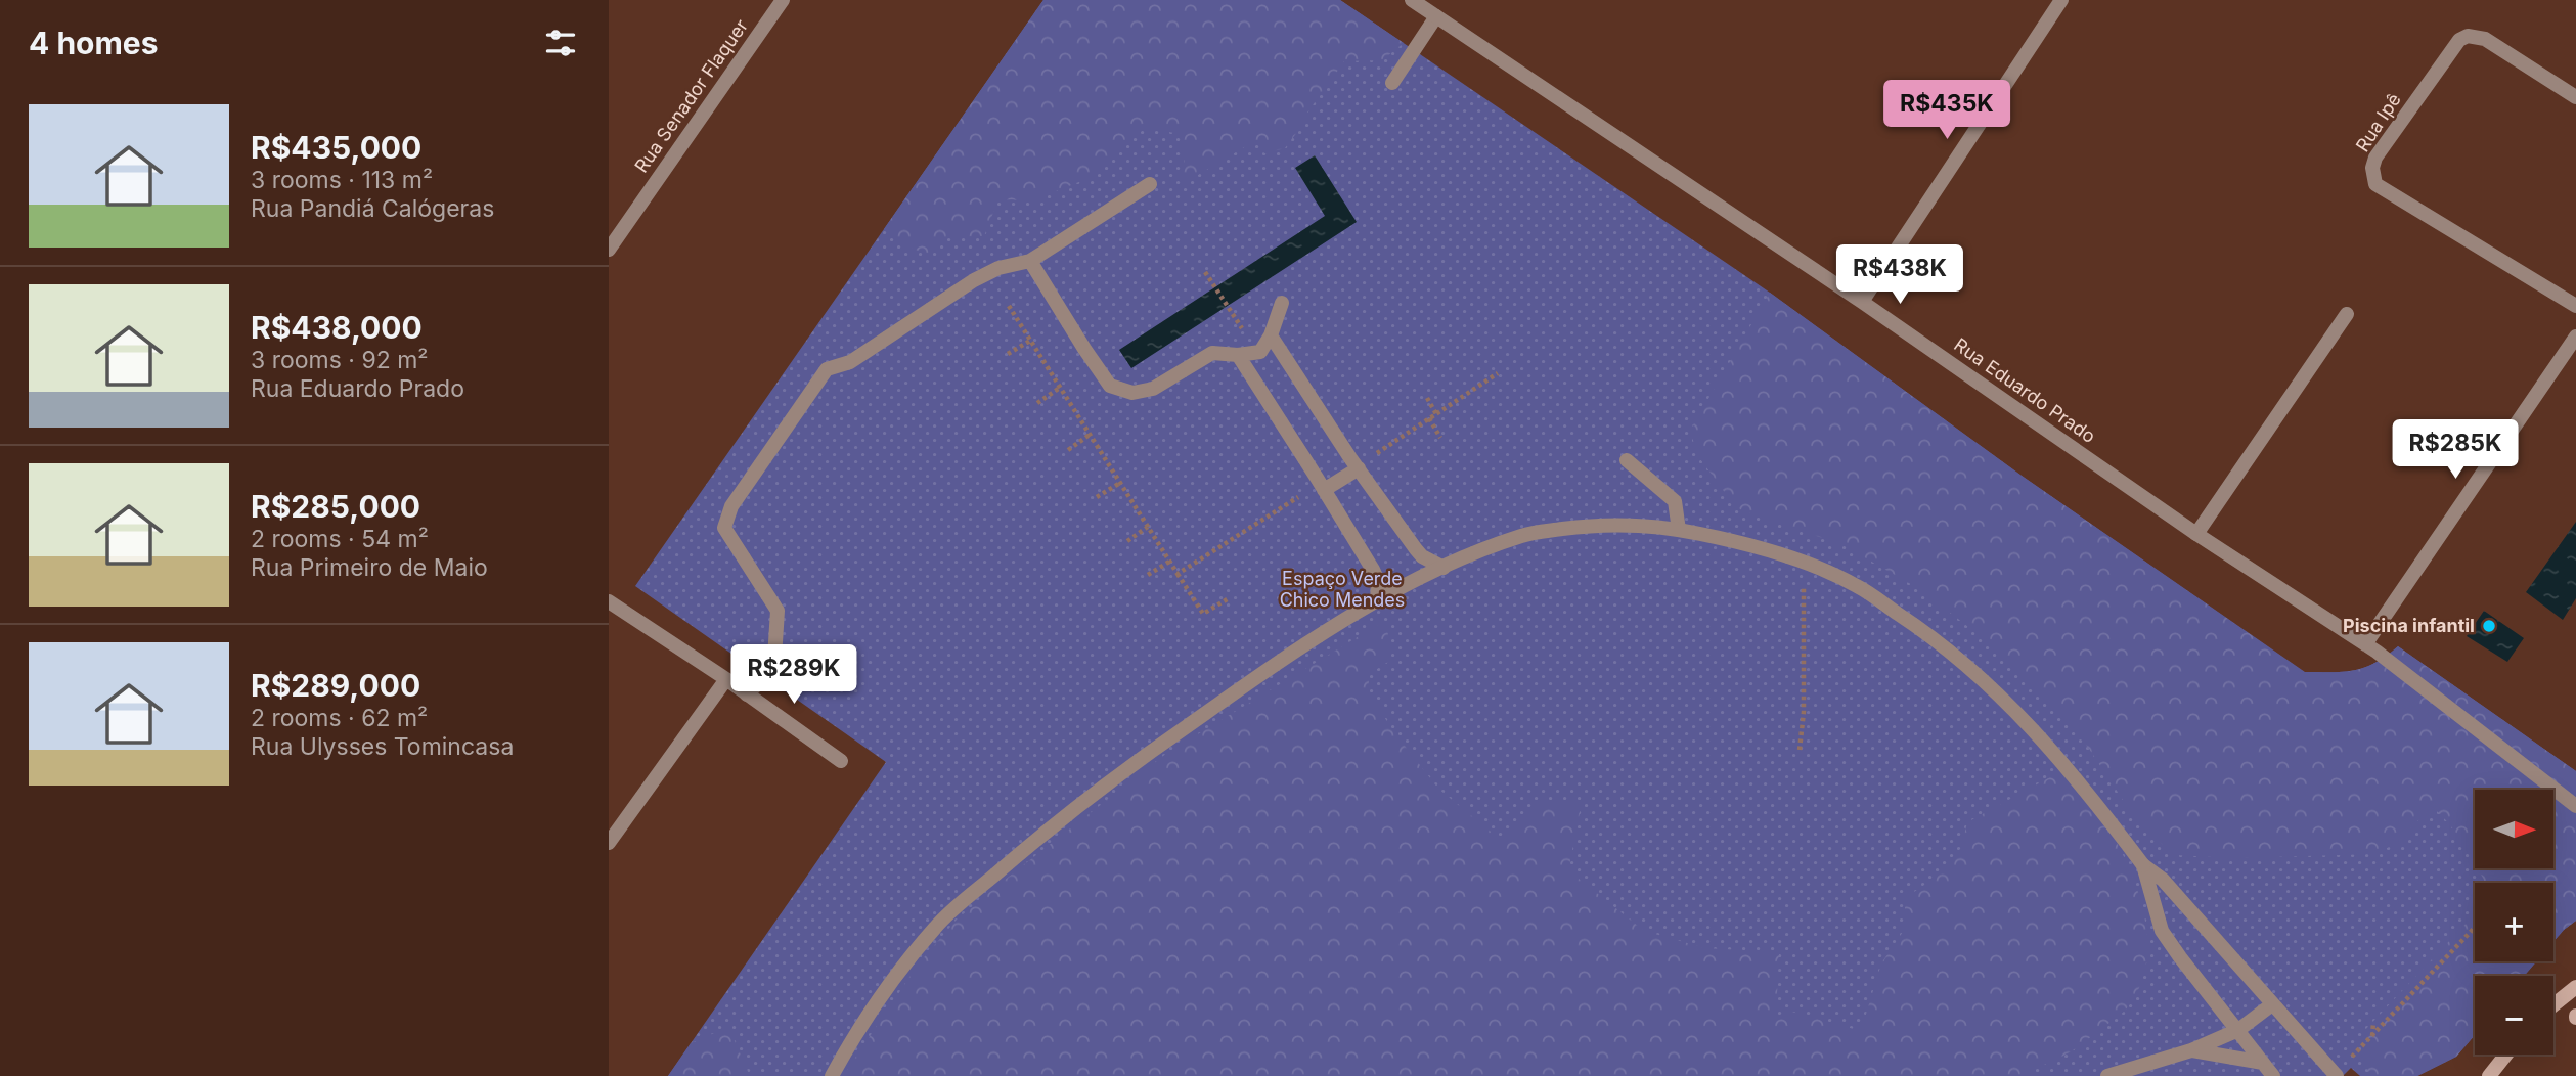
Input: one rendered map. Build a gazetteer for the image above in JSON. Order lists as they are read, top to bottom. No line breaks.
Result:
{"streets":{"street":["Rua Senador Flaquer","Rua Ipê","Rua Eduardo Prado"]},"parks":["Espaço Verde Chico Mendes"],"places":["Piscina infantil"],"north":"right","page":{"heading":"4 homes","price":["R$435K","R$438K","R$285K","R$289K"],"list":[{"name":"R$435,000","note":"3 rooms · 113 m² · Rua Pandiá Calógeras"},{"name":"R$438,000","note":"3 rooms · 92 m² · Rua Eduardo Prado"},{"name":"R$285,000","note":"2 rooms · 54 m² · Rua Primeiro de Maio"},{"name":"R$289,000","note":"2 rooms · 62 m² · Rua Ulysses Tomincasa"}],"map_buttons":["+","−"]}}
